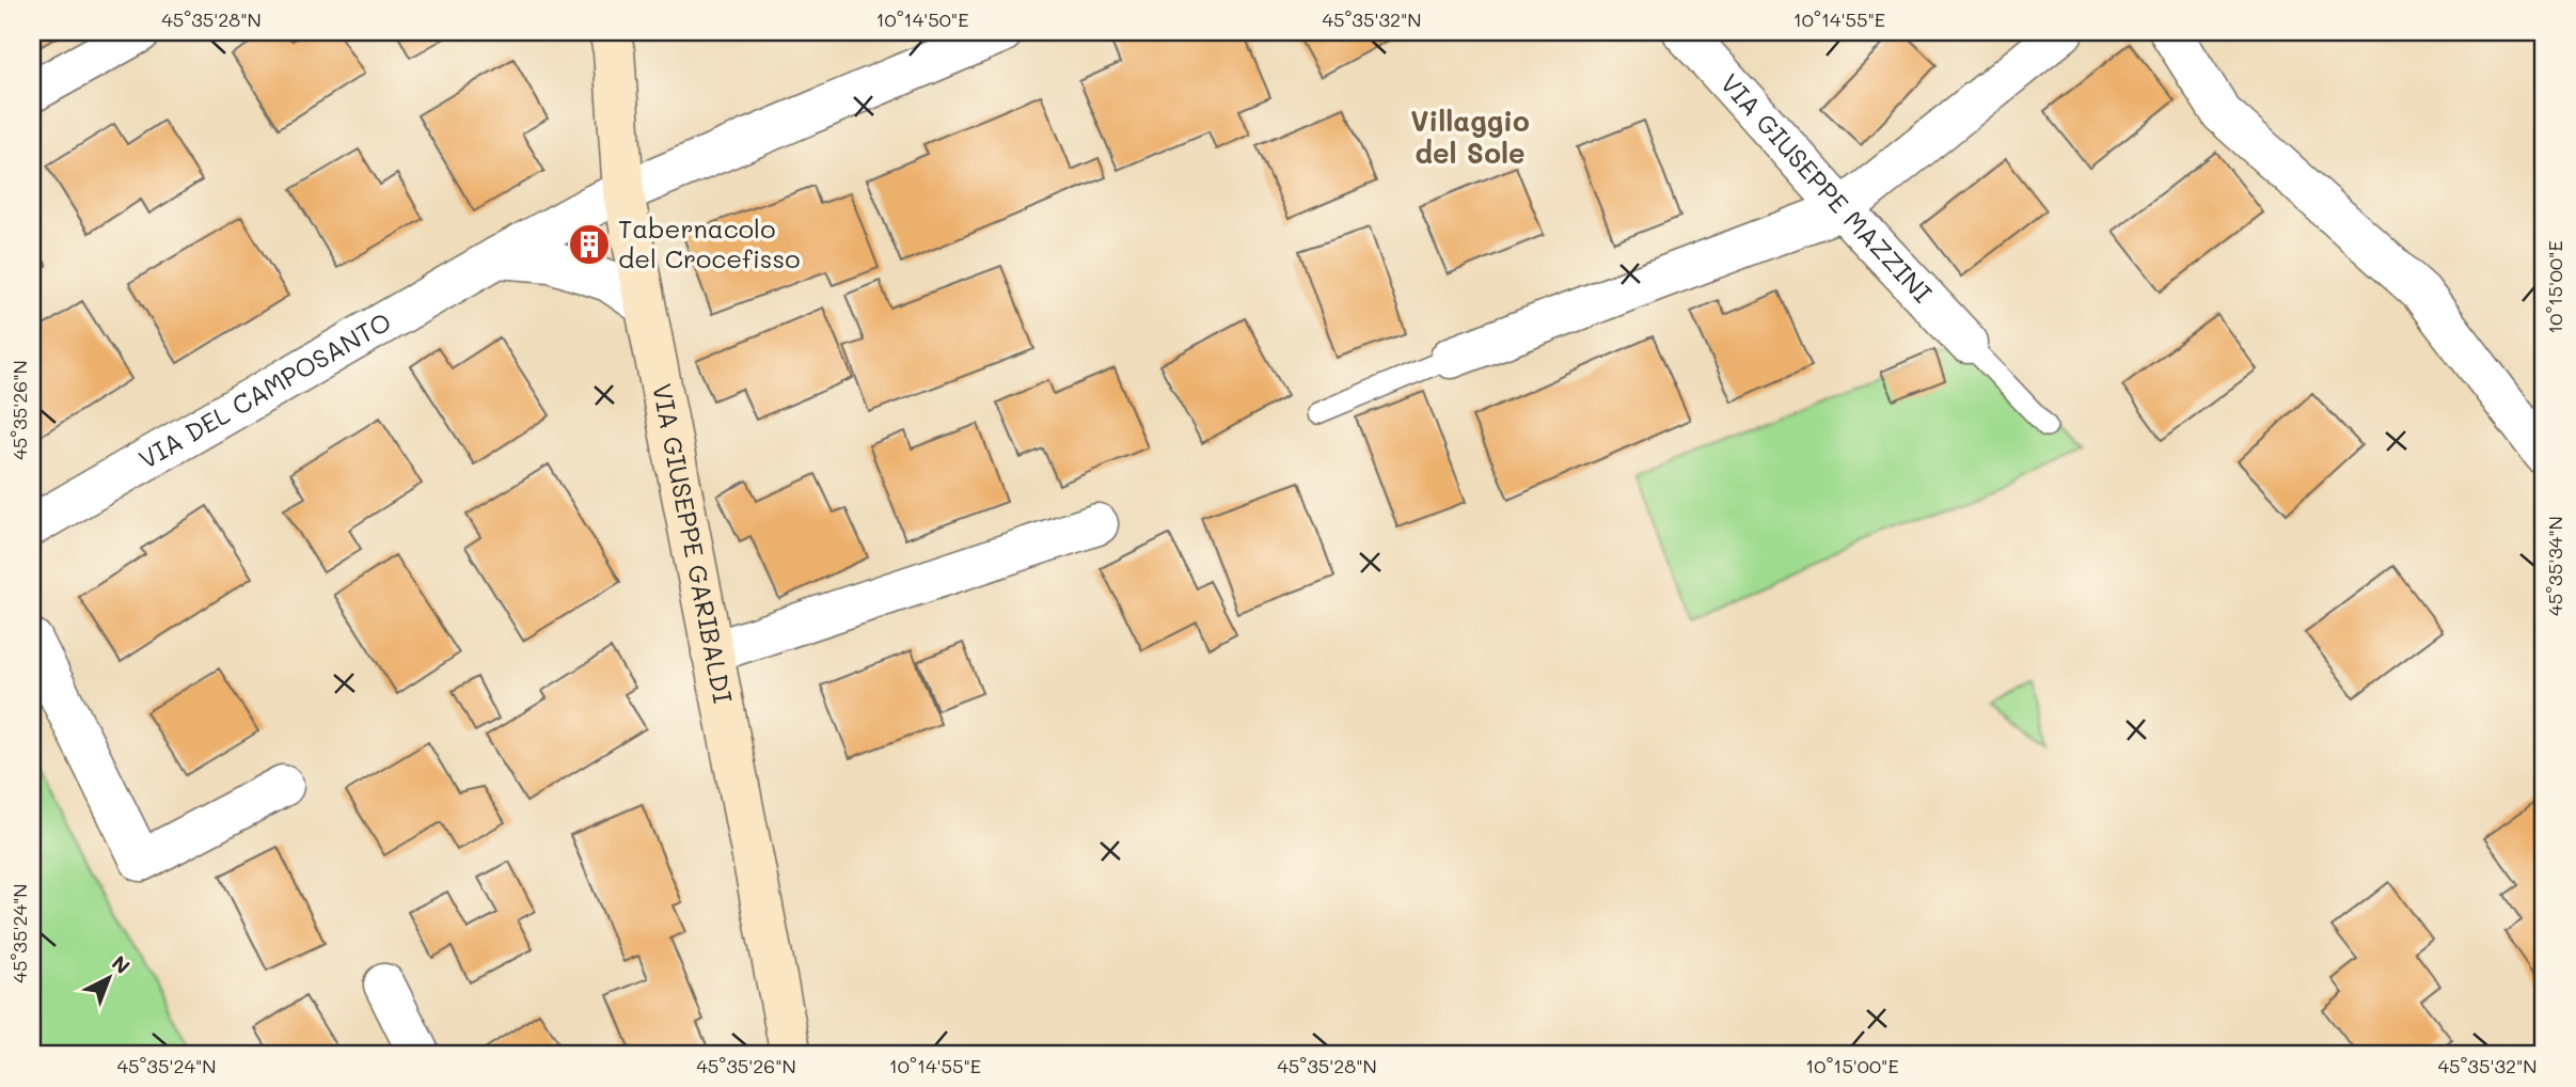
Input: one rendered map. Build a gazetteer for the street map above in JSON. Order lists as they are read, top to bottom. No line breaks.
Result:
{"streets":{"street":["VIA GIUSEPPE MAZZINI","VIA DEL CAMPOSANTO","VIA GIUSEPPE GARIBALDI"]},"crossings":[["VIA DEL CAMPOSANTO","VIA GIUSEPPE GARIBALDI"]],"districts":["Villaggio del Sole"],"places":{"building":["Tabernacolo del Crocefisso"]},"north":"top right","coordinates":["45°35'28\"N","10°14'50\"E","45°35'32\"N","10°14'55\"E","10°15'00\"E","45°35'26\"N","45°35'34\"N","45°35'24\"N"]}
